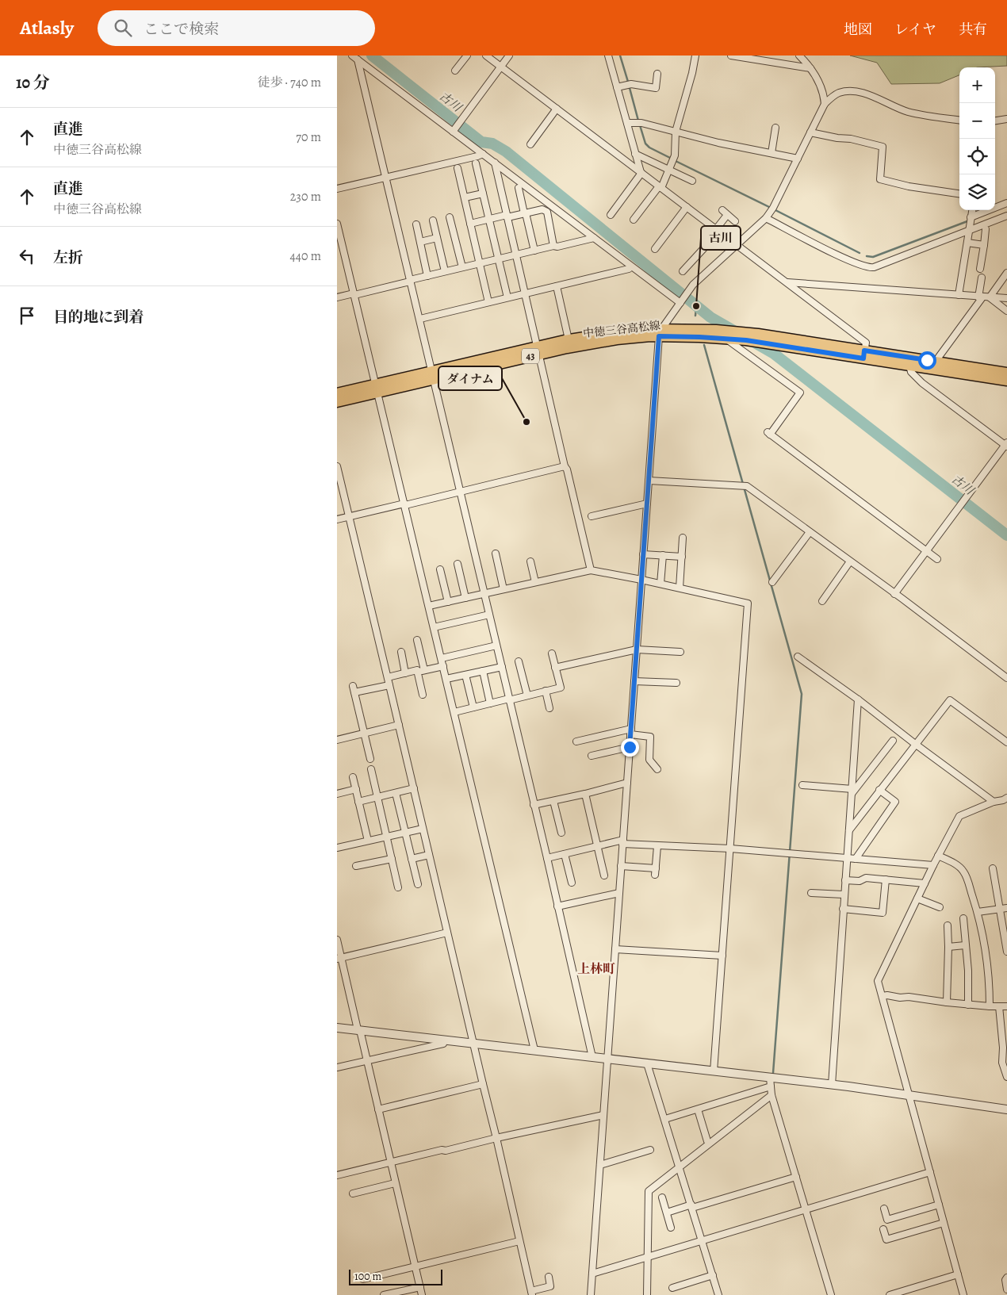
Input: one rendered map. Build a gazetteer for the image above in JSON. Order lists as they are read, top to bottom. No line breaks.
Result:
{"streets":{"main road":["中徳三谷高松線","43"]},"districts":["上林町"],"water":["古川"],"places":["古川","ダイナム"],"scale_bar":"100 m","page":{"header":"Atlasly","search":"ここで検索","nav":["地図","レイヤ","共有"],"heading":["10 分","徒歩 · 740 m"],"map_buttons":["+","−"],"list":[["直進","中徳三谷高松線","70 m"],["直進","中徳三谷高松線","230 m"],["左折","440 m"],"目的地に到着"],"scale":"100 m"}}
